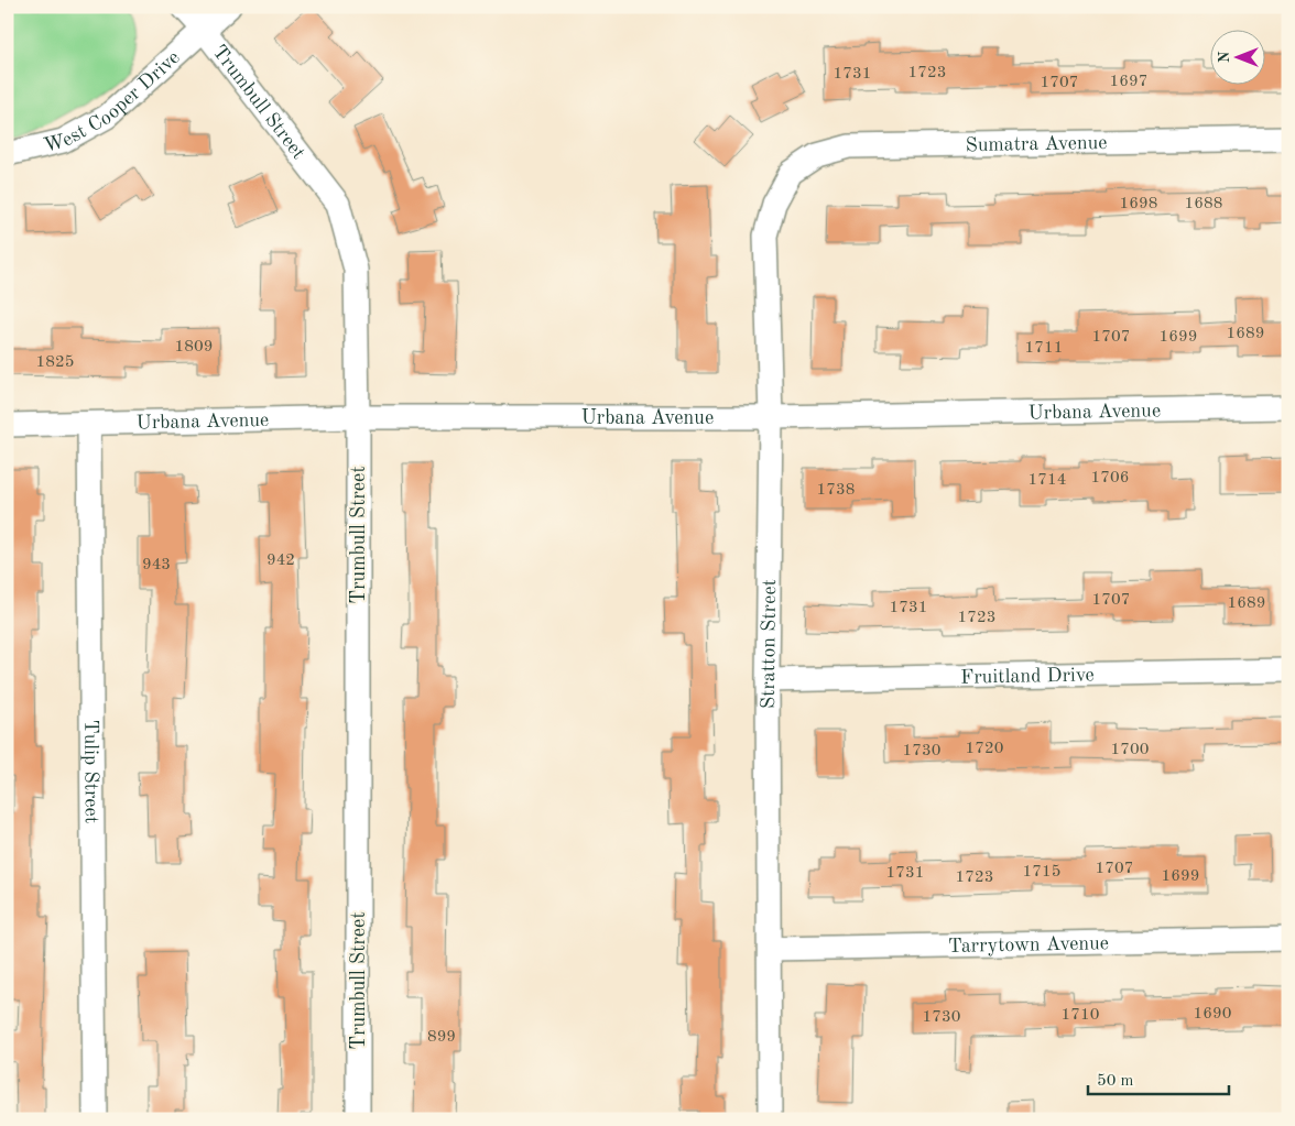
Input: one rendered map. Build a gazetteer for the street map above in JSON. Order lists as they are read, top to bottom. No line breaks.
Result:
{"streets":{"street":["West Cooper Drive","Trumbull Street","Sumatra Avenue","Urbana Avenue","Stratton Street","Fruitland Drive","Tulip Street","Tarrytown Avenue"]},"crossings":[["West Cooper Drive","Trumbull Street"],["Trumbull Street","Urbana Avenue"],["Sumatra Avenue","Stratton Street"],["Urbana Avenue","Stratton Street"],["Urbana Avenue","Tulip Street"],["Stratton Street","Fruitland Drive"],["Stratton Street","Tarrytown Avenue"]],"house_numbers":["1723","1731","1697","1707","1698","1688","1689","1707","1699","1809","1711","1825","1706","1714","1738","942","943","1707","1689","1731","1723","1720","1700","1730","1707","1715","1731","1699","1723","1690","1710","1730","899"],"scale_bar":"50 m","north":"left"}
